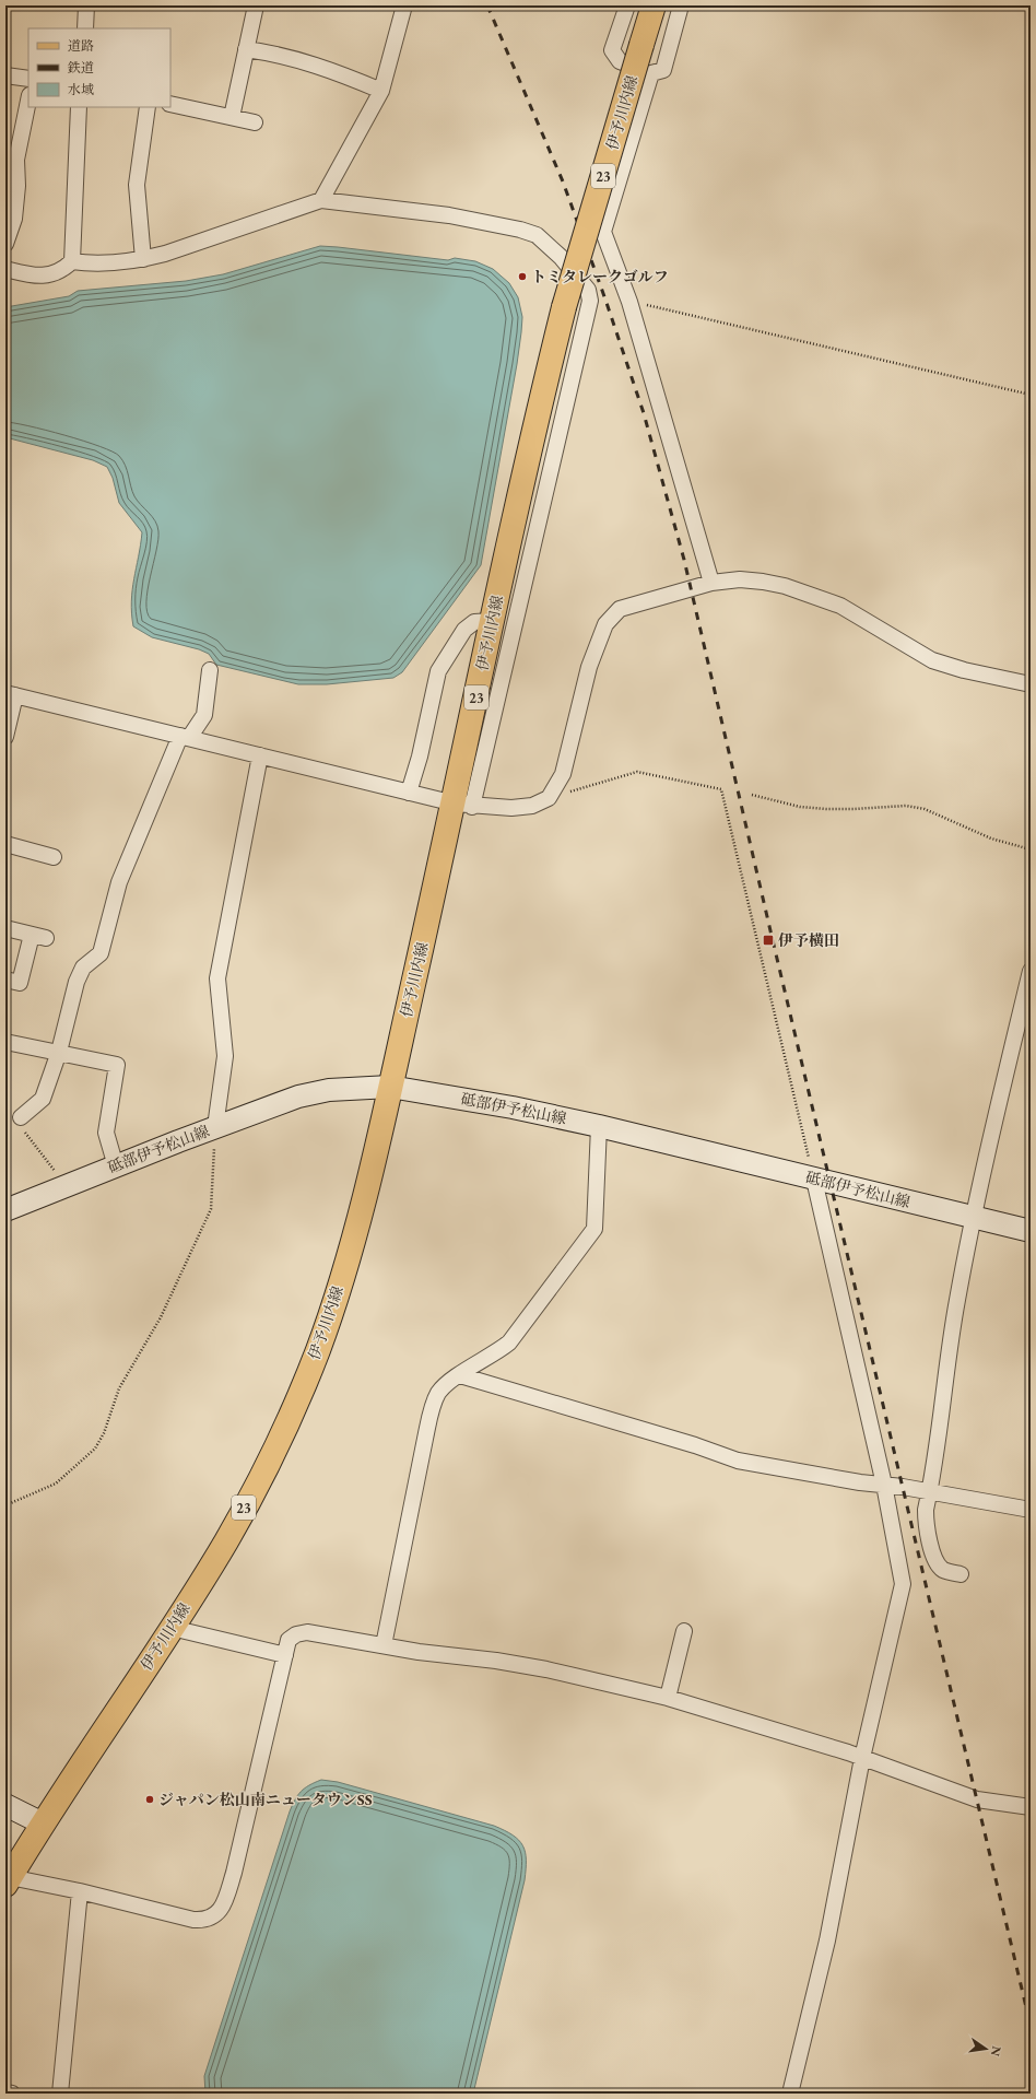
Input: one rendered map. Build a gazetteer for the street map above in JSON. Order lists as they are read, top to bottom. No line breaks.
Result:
{"streets":{"main road":["伊予川内線","23","砥部伊予松山線"]},"crossings":[["伊予川内線","砥部伊予松山線"]],"places":{"other":["トミタレークゴルフ","ジャパン松山南ニュータウンSS"],"transit":["伊予横田"]},"legend":["道路","鉄道","水域"],"north":"right"}
